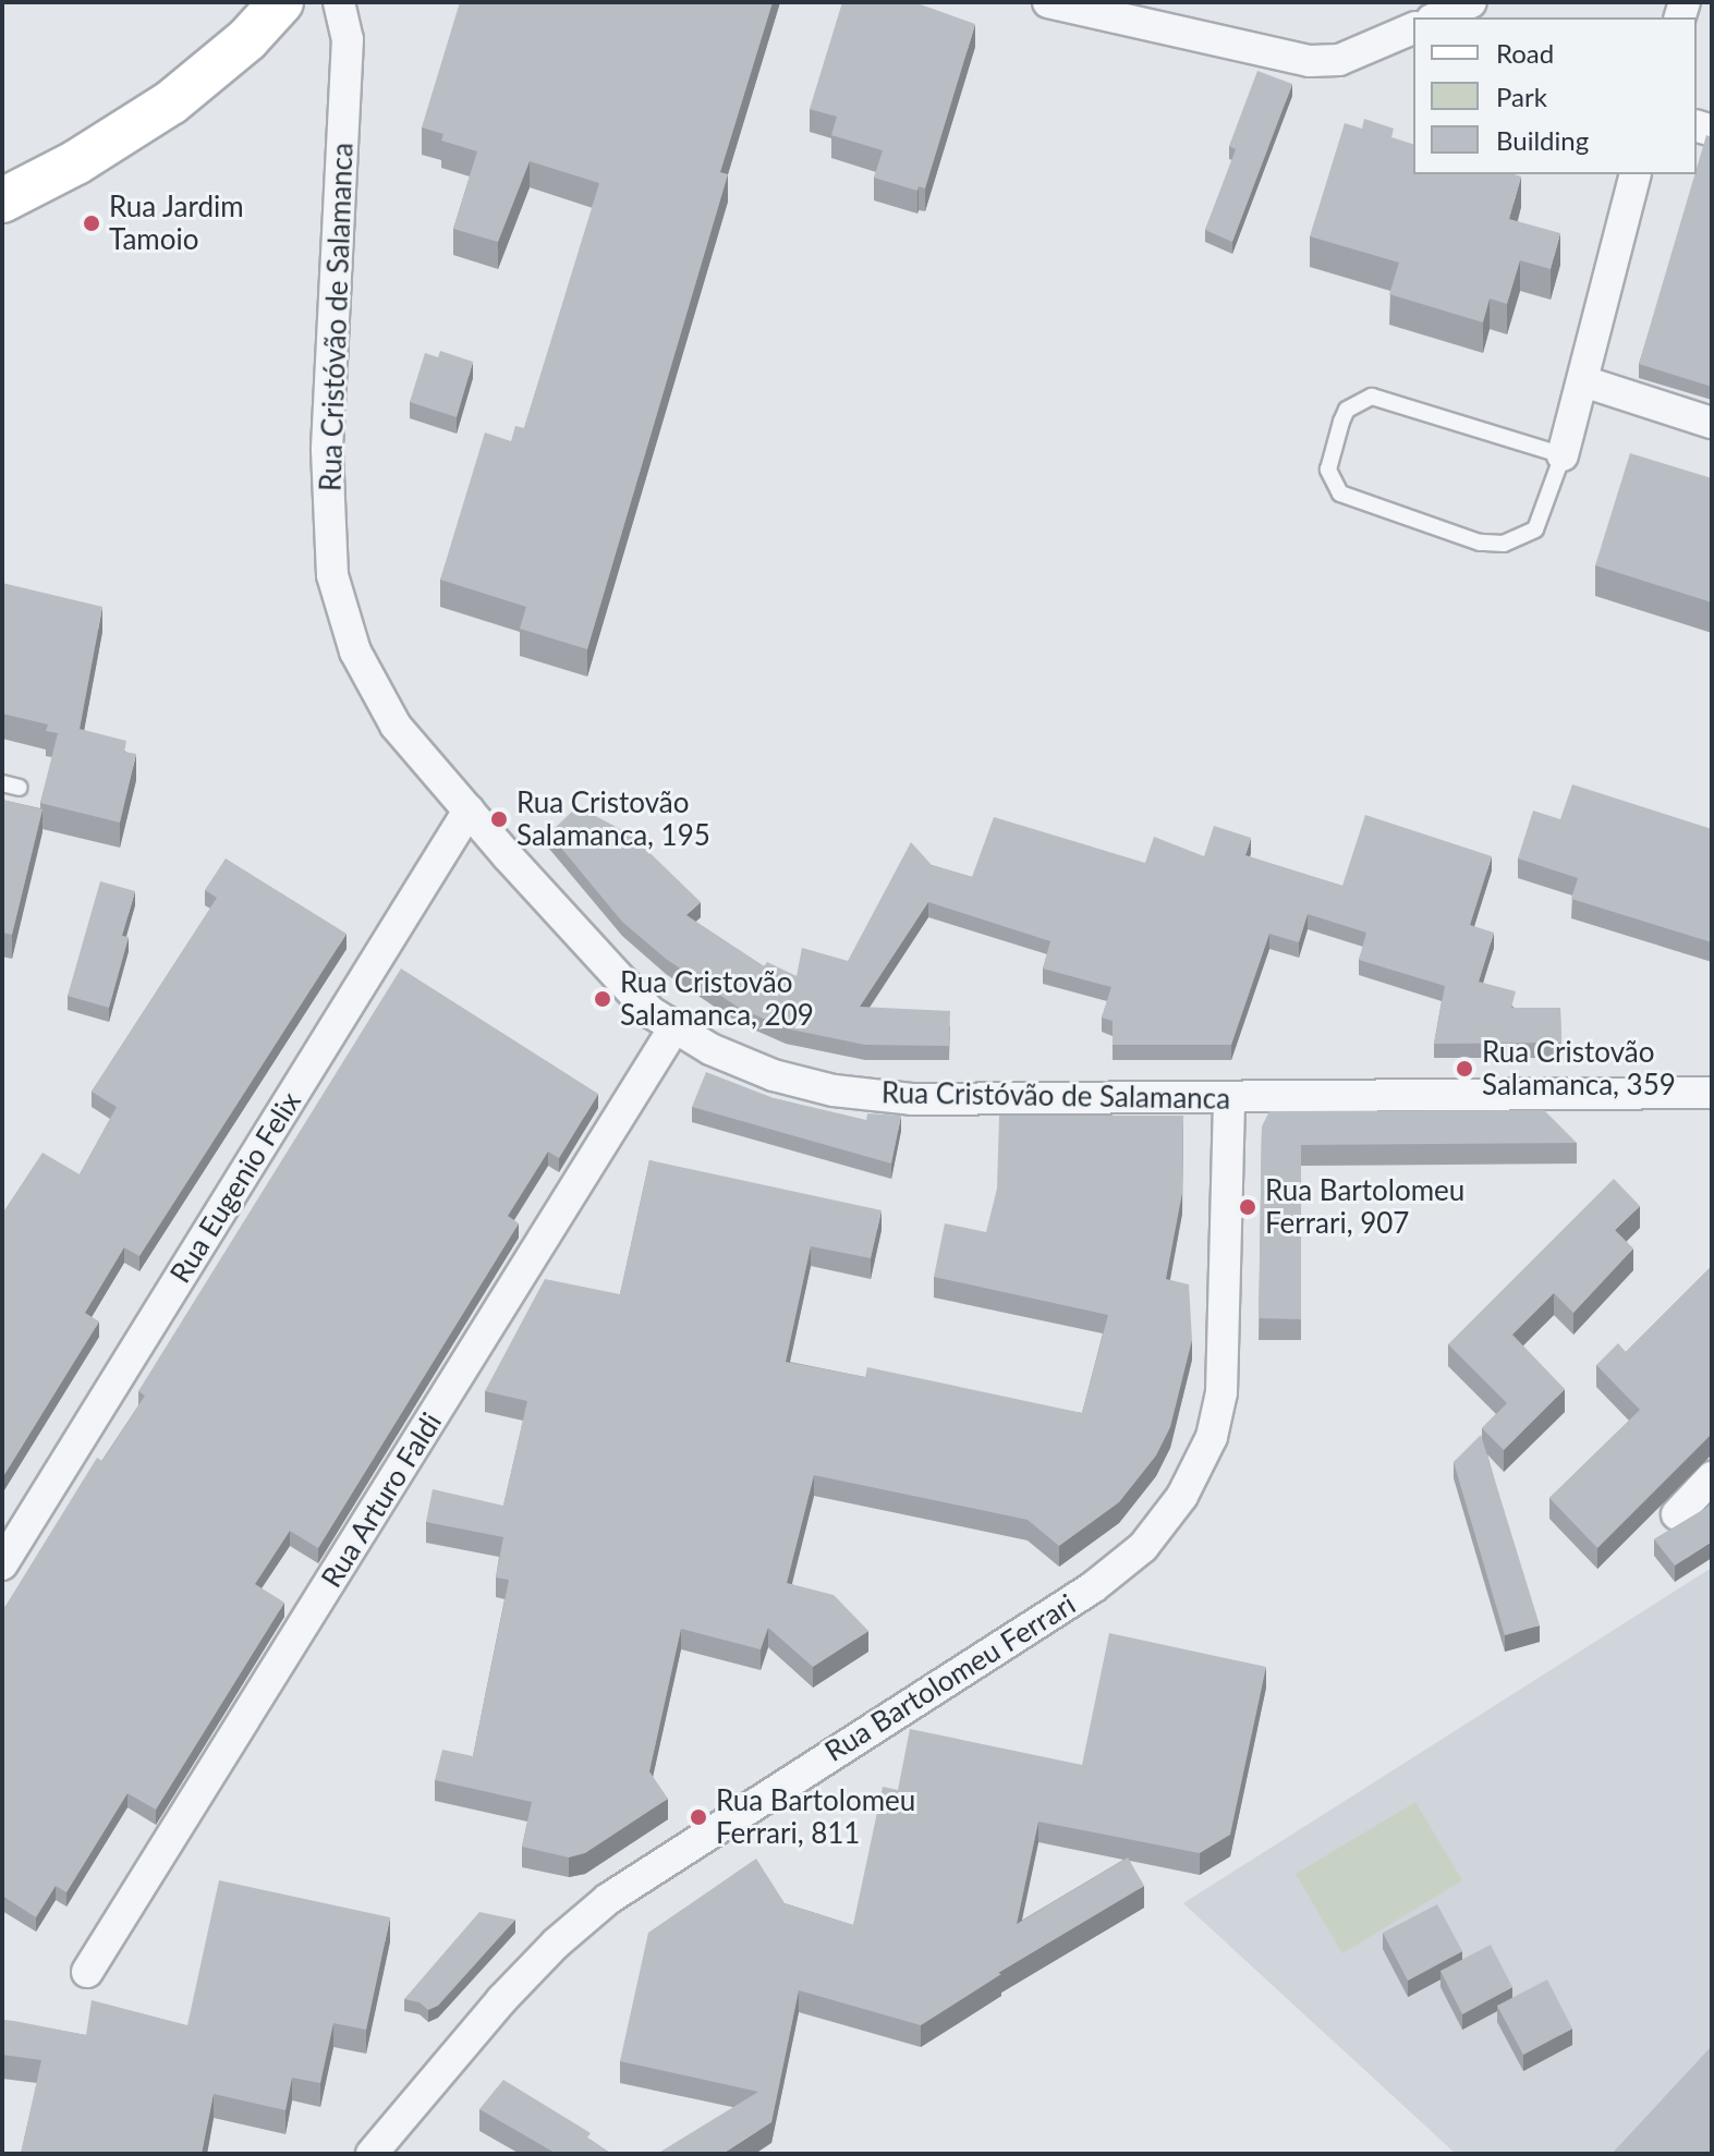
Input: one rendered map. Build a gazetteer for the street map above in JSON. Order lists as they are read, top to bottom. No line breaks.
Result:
{"streets":{"street":["Rua Cristóvão de Salamanca","Rua Eugenio Felix","Rua Arturo Faldi","Rua Bartolomeu Ferrari"]},"crossings":[["Rua Cristóvão de Salamanca","Rua Eugenio Felix"],["Rua Cristóvão de Salamanca","Rua Arturo Faldi"],["Rua Cristóvão de Salamanca","Rua Bartolomeu Ferrari"]],"places":["Rua Jardim Tamoio","Rua Cristovão Salamanca, 195","Rua Cristovão Salamanca, 209","Rua Cristovão Salamanca, 359","Rua Bartolomeu Ferrari, 907","Rua Bartolomeu Ferrari, 811"],"legend":["Road","Park","Building"]}
